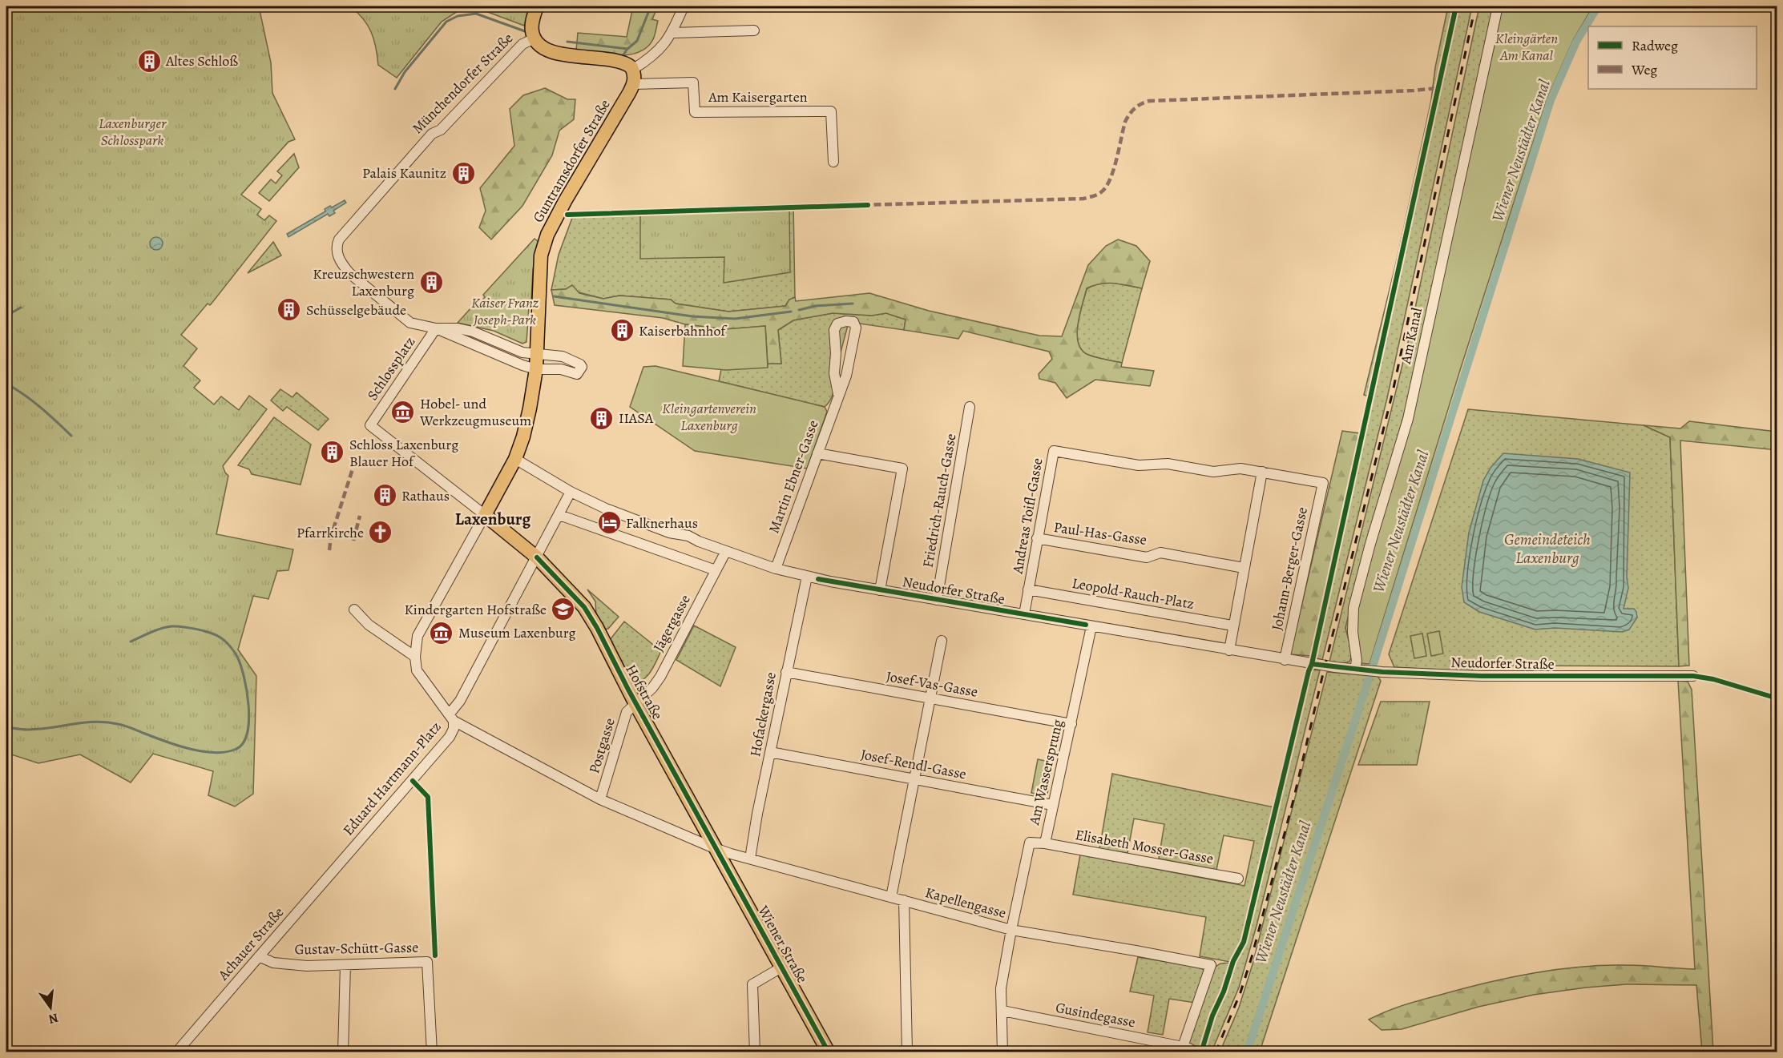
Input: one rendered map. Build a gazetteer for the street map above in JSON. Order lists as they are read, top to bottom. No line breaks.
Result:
{"streets":{"main road":["Münchendorfer Straße","Guntramsdorfer Straße","Hofstraße","Wiener Straße"],"street":["Am Kaisergarten","Am Kanal","Schlossplatz","Martin Ebner-Gasse","Friedrich-Rauch-Gasse","Andreas Toifl-Gasse","Paul-Has-Gasse","Johann-Berger-Gasse","Neudorfer Straße","Leopold-Rauch-Platz","Jägergasse","Josef-Vas-Gasse","Hofackergasse","Postgasse","Josef-Rendl-Gasse","Am Wassersprung","Eduard Hartmann-Platz","Elisabeth Mosser-Gasse","Kapellengasse","Achauer Straße","Gustav-Schütt-Gasse","Gusindegasse"]},"crossings":[["Münchendorfer Straße","Schlossplatz"],["Am Kaisergarten","Guntramsdorfer Straße"],["Guntramsdorfer Straße","Neudorfer Straße"],["Guntramsdorfer Straße","Hofstraße"],["Am Kanal","Neudorfer Straße"],["Schlossplatz","Hofstraße"],["Martin Ebner-Gasse","Neudorfer Straße"],["Friedrich-Rauch-Gasse","Neudorfer Straße"],["Andreas Toifl-Gasse","Paul-Has-Gasse"],["Andreas Toifl-Gasse","Johann-Berger-Gasse"],["Andreas Toifl-Gasse","Neudorfer Straße"],["Andreas Toifl-Gasse","Leopold-Rauch-Platz"],["Johann-Berger-Gasse","Neudorfer Straße"],["Neudorfer Straße","Jägergasse"],["Neudorfer Straße","Hofackergasse"],["Neudorfer Straße","Am Wassersprung"],["Neudorfer Straße","Eduard Hartmann-Platz"],["Jägergasse","Hofstraße"],["Jägergasse","Postgasse"],["Josef-Vas-Gasse","Hofackergasse"],["Josef-Vas-Gasse","Am Wassersprung"],["Hofstraße","Postgasse"],["Hofstraße","Eduard Hartmann-Platz"],["Hofstraße","Kapellengasse"],["Hofstraße","Wiener Straße"],["Hofackergasse","Josef-Rendl-Gasse"],["Hofackergasse","Kapellengasse"],["Josef-Rendl-Gasse","Am Wassersprung"],["Am Wassersprung","Elisabeth Mosser-Gasse"],["Am Wassersprung","Kapellengasse"],["Am Wassersprung","Gusindegasse"],["Eduard Hartmann-Platz","Achauer Straße"],["Kapellengasse","Wiener Straße"],["Kapellengasse","Gusindegasse"],["Achauer Straße","Gustav-Schütt-Gasse"]],"districts":["Laxenburg"],"water":["Wiener Neustädter Kanal","Gemeindeteich Laxenburg"],"parks":["Kleingärten Am Kanal","Laxenburger Schlosspark","Kaiser Franz Joseph-Park","Kleingartenverein Laxenburg"],"places":{"building":["Altes Schloß","Palais Kaunitz","Kreuzschwestern Laxenburg","Schüsselgebäude","Kaiserbahnhof","IIASA","Schloss Laxenburg Blauer Hof","Rathaus"],"museum":["Hobel- und Werkzeugmuseum","Museum Laxenburg"],"hotel":["Falknerhaus"],"church":["Pfarrkirche"],"school or university":["Kindergarten Hofstraße"]},"legend":["Radweg","Weg"],"north":"bottom"}
